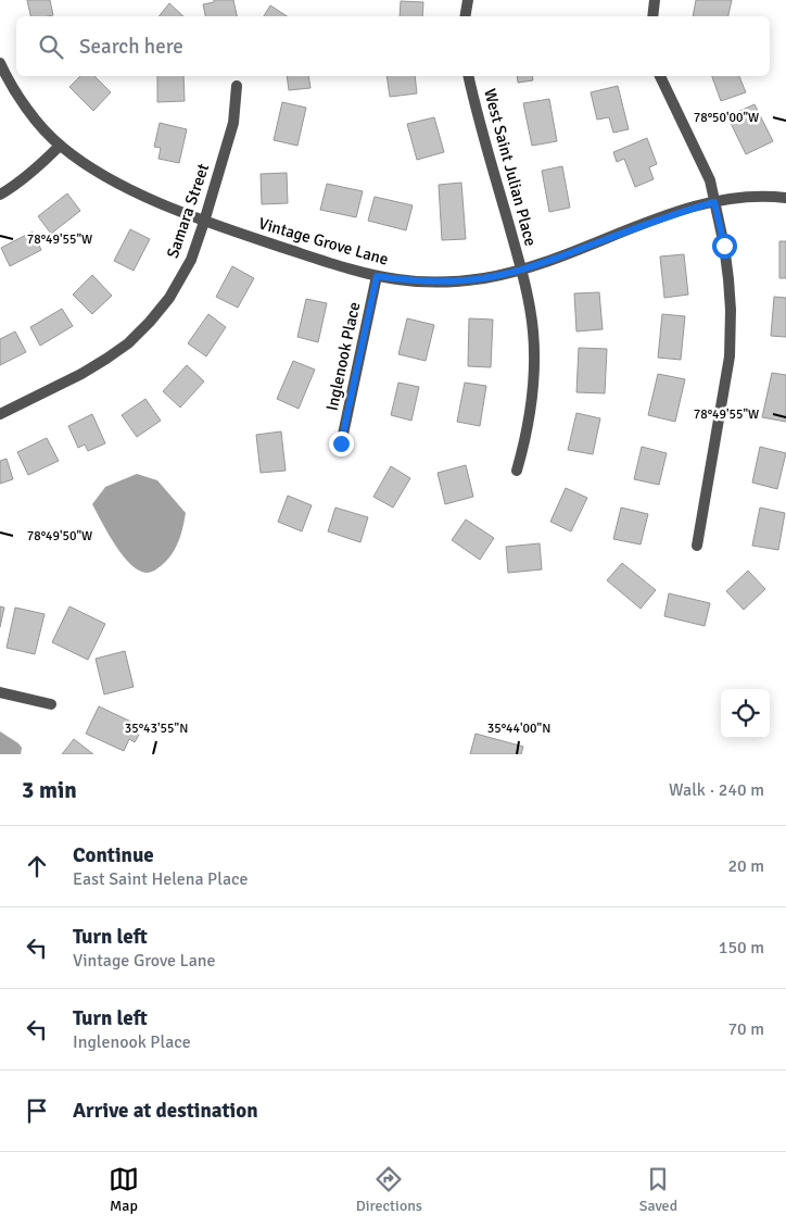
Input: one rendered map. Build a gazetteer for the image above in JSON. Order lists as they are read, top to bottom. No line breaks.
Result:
{"streets":{"street":["West Saint Julian Place","Samara Street","Vintage Grove Lane","Inglenook Place"]},"crossings":[["West Saint Julian Place","Vintage Grove Lane"],["Samara Street","Vintage Grove Lane"],["Vintage Grove Lane","Inglenook Place"]],"page":{"search":"Search here","heading":["3 min","Walk · 240 m"],"list":[["Continue","East Saint Helena Place","20 m"],["Turn left","Vintage Grove Lane","150 m"],["Turn left","Inglenook Place","70 m"],"Arrive at destination"],"nav":["Map","Directions","Saved"]},"coordinates":["78°50'00\"W","78°49'55\"W","78°49'50\"W","35°43'55\"N","35°44'00\"N"]}
